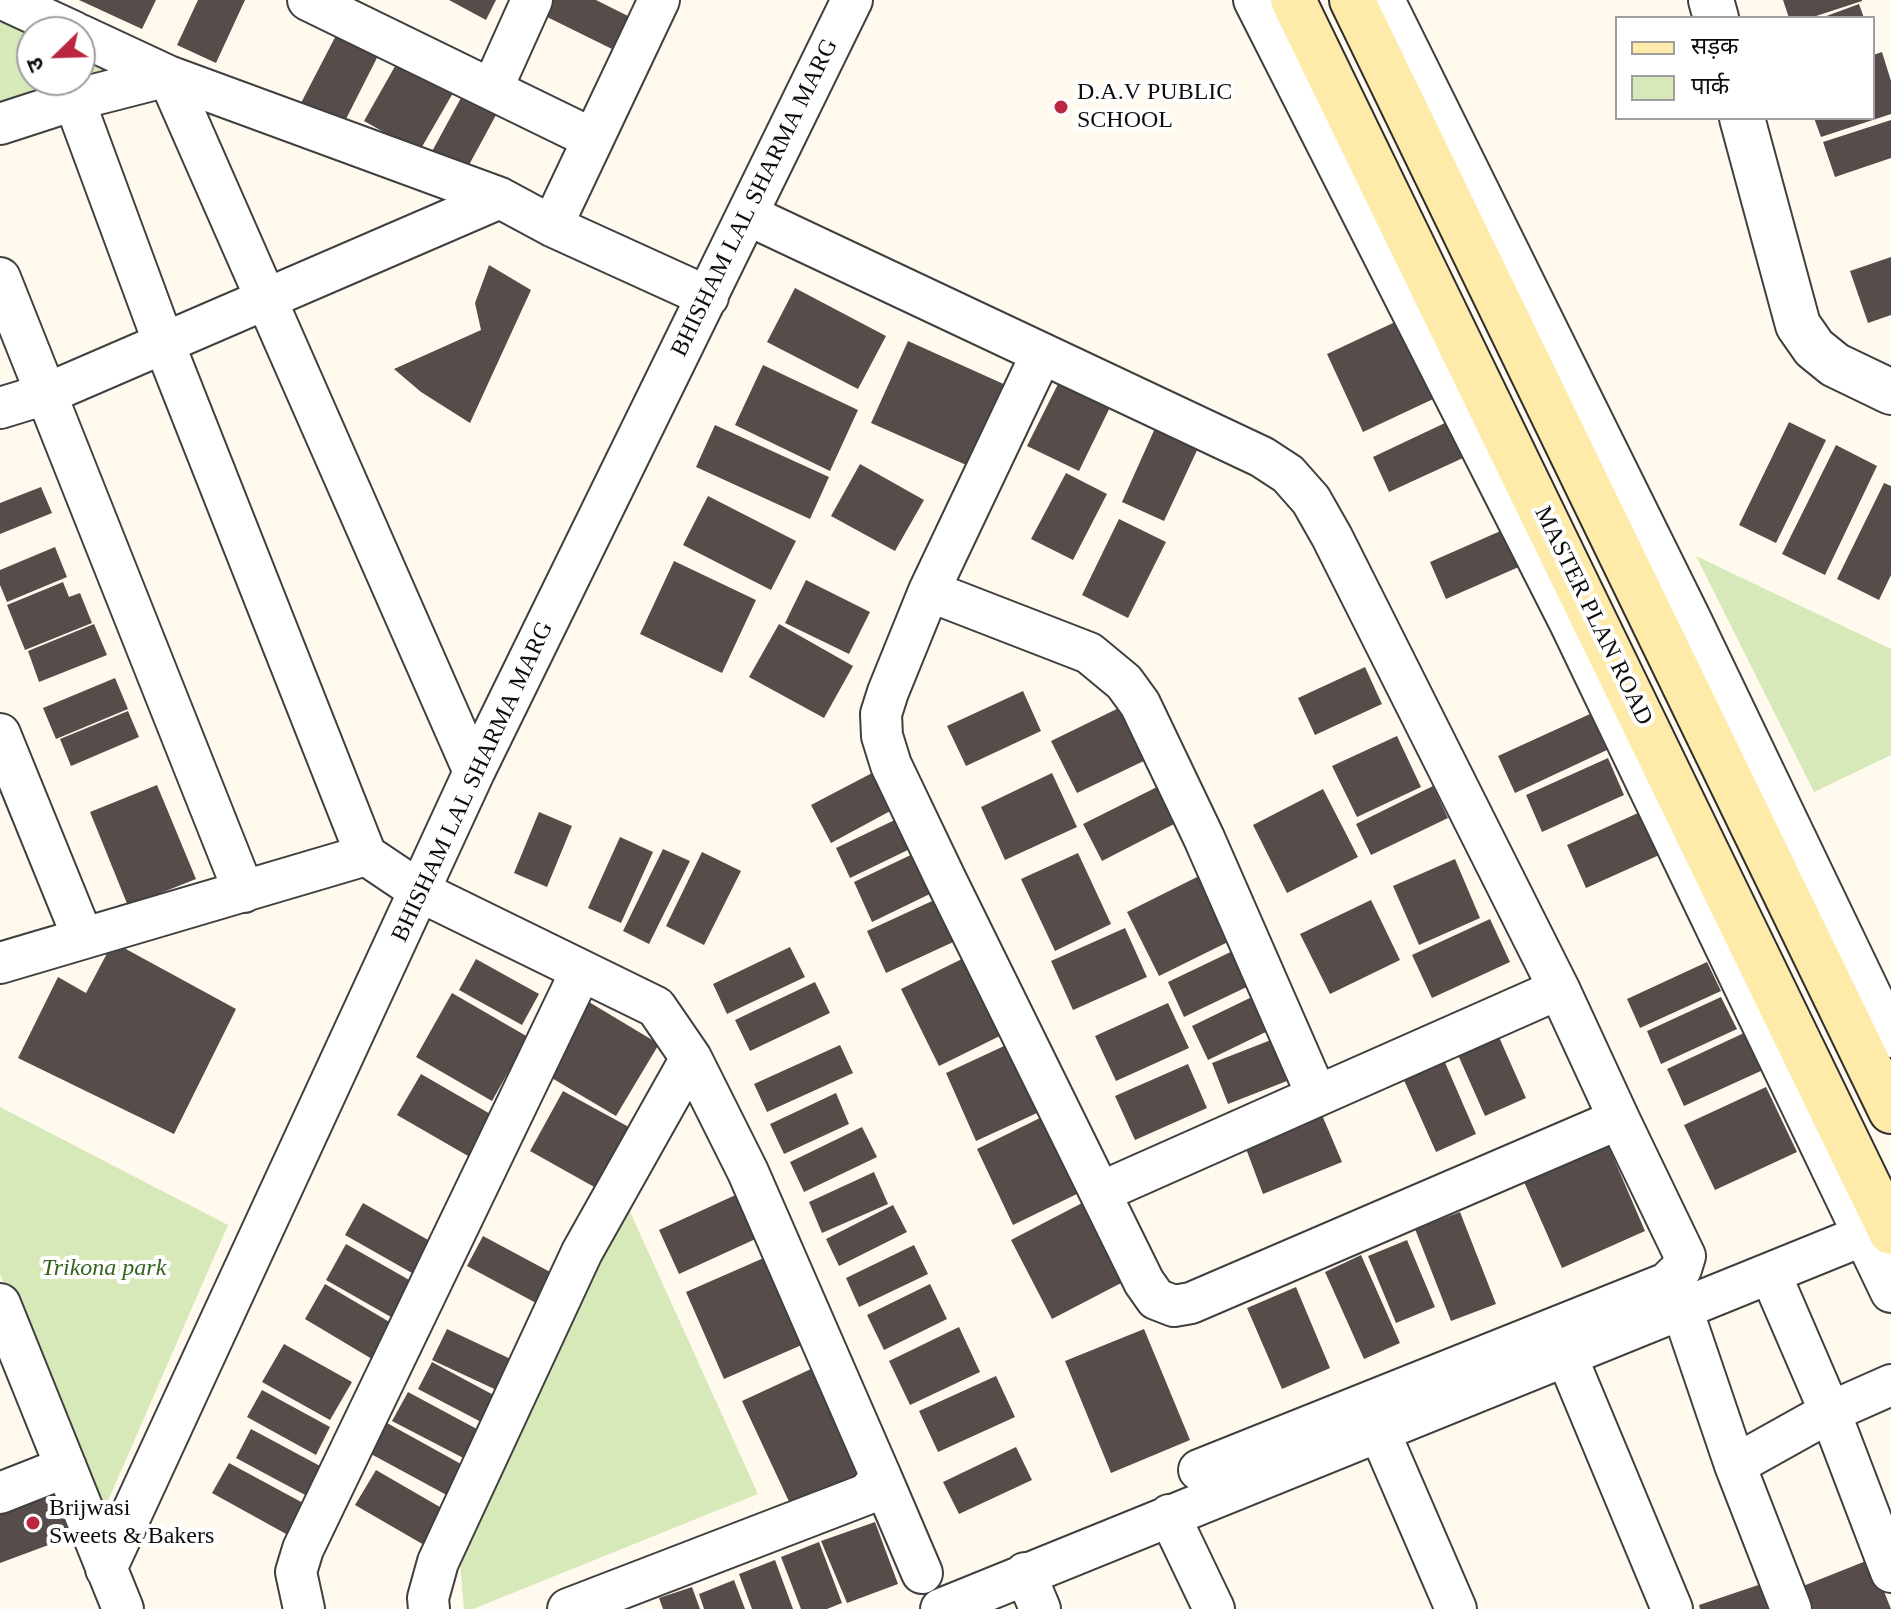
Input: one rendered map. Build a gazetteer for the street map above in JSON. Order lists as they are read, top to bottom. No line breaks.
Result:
{"streets":{"main road":["MASTER PLAN ROAD"],"street":["BHISHAM LAL SHARMA MARG"]},"parks":["Trikona park"],"places":["D.A.V PUBLIC SCHOOL","Brijwasi Sweets & Bakers"],"legend":["सड़क","पार्क"],"north":"bottom left"}
